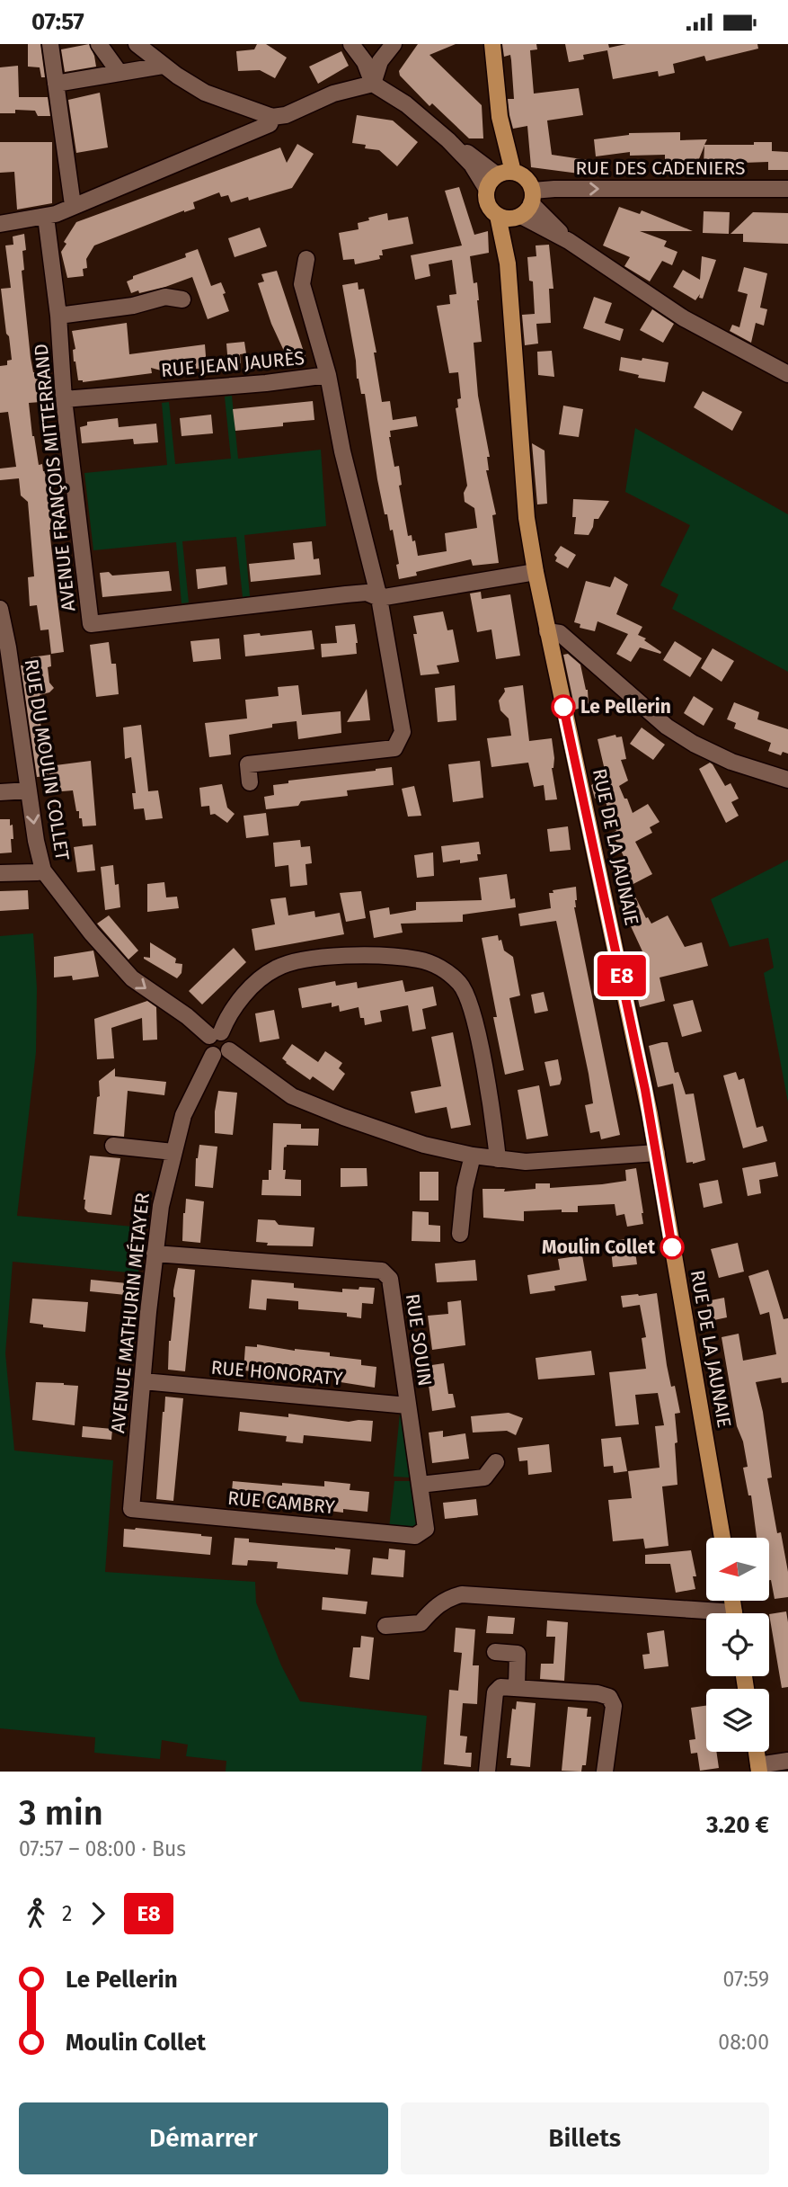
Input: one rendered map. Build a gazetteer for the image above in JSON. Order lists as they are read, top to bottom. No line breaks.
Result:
{"streets":{"main road":["RUE DE LA JAUNAIE"],"street":["RUE DES CADENIERS","RUE JEAN JAURÈS","AVENUE FRANÇOIS MITTERRAND","RUE DU MOULIN COLLET","AVENUE MATHURIN MÉTAYER","RUE SOUIN","RUE HONORATY","RUE CAMBRY"]},"crossings":[["RUE DES CADENIERS","RUE DE LA JAUNAIE"],["RUE JEAN JAURÈS","AVENUE FRANÇOIS MITTERRAND"],["AVENUE FRANÇOIS MITTERRAND","RUE DE LA JAUNAIE"],["RUE DU MOULIN COLLET","AVENUE MATHURIN MÉTAYER"],["AVENUE MATHURIN MÉTAYER","RUE SOUIN"],["AVENUE MATHURIN MÉTAYER","RUE HONORATY"],["AVENUE MATHURIN MÉTAYER","RUE CAMBRY"],["RUE SOUIN","RUE HONORATY"],["RUE SOUIN","RUE CAMBRY"]],"one_way":["RUE DES CADENIERS","RUE DU MOULIN COLLET"],"places":["Le Pellerin","Moulin Collet"],"lines":["bus line E8"],"north":"left","page":{"status":"07:57","on_map":"E8","heading":["3 min","07:57 – 08:00 · Bus","3.20 €"],"legs":["2","E8"],"list":[{"name":"Le Pellerin","value":"07:59"},{"name":"Moulin Collet","value":"08:00"}],"buttons":["Démarrer","Billets"]}}
